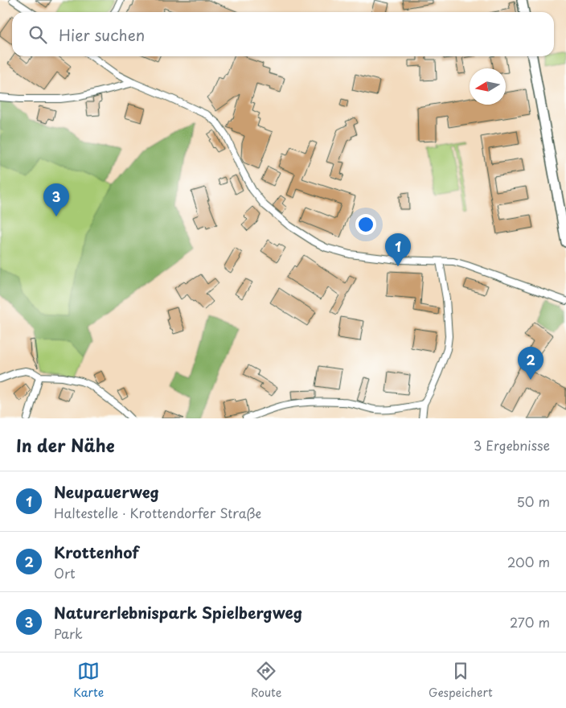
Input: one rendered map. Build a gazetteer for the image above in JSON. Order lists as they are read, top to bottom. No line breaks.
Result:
{"north":"left","page":{"search":"Hier suchen","pins":["3","1","2"],"heading":["In der Nähe","3 Ergebnisse"],"list":[{"mark":"1","name":"Neupauerweg","note":"Haltestelle · Krottendorfer Straße","value":"50 m"},{"mark":"2","name":"Krottenhof","note":"Ort","value":"200 m"},{"mark":"3","name":"Naturerlebnispark Spielbergweg","note":"Park","value":"270 m"}],"nav":["Karte","Route","Gespeichert"]}}
